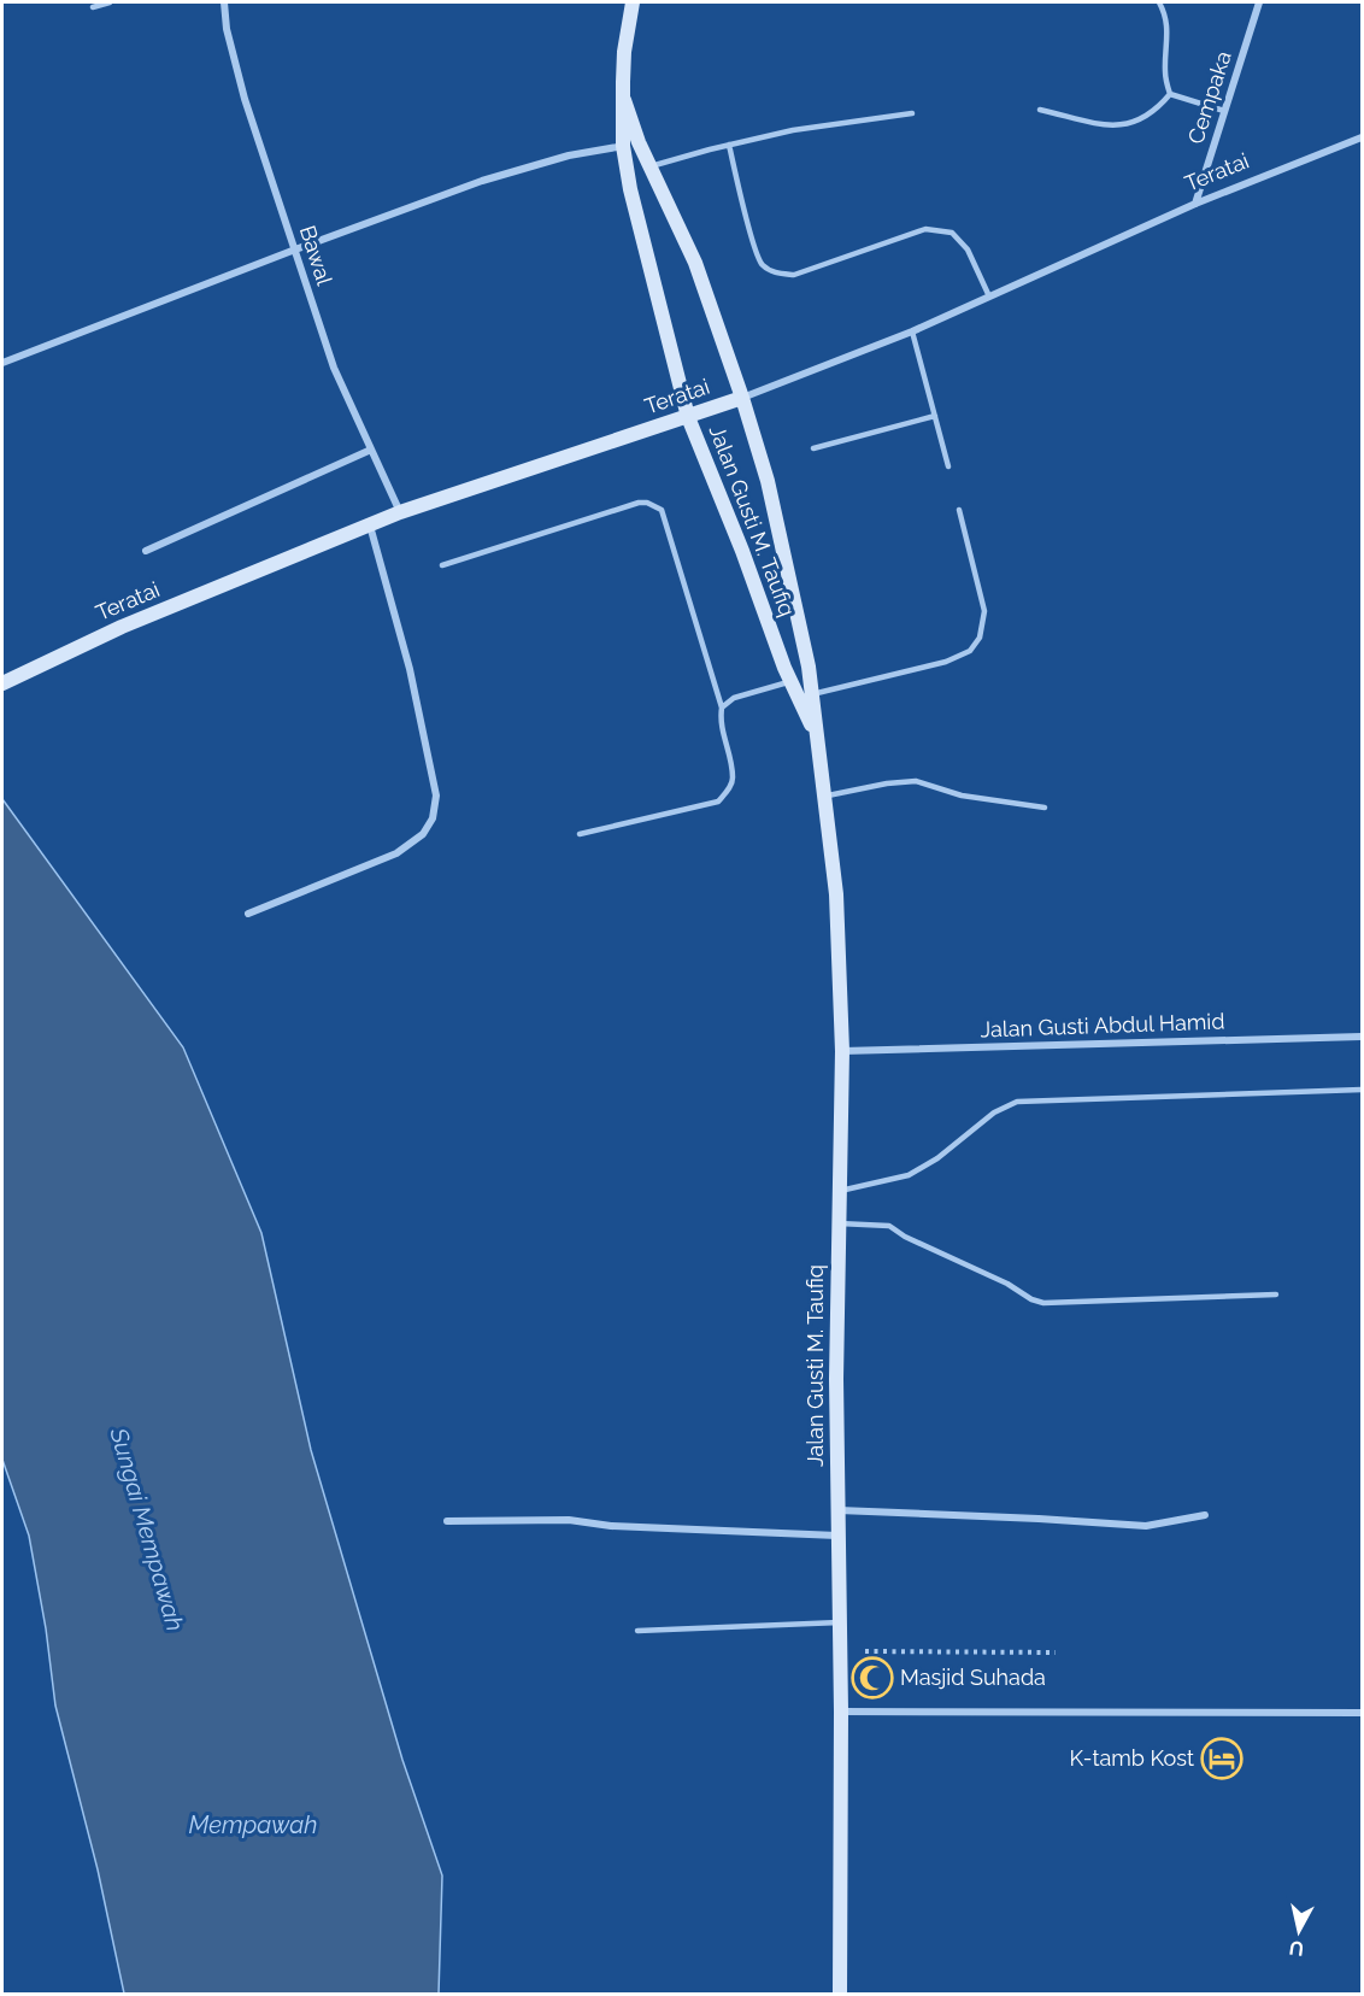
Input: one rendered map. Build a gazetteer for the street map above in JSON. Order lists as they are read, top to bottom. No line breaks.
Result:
{"streets":{"main road":["Teratai","Jalan Gusti M. Taufiq"],"street":["Cempaka","Bawal","Jalan Gusti Abdul Hamid"]},"crossings":[["Cempaka","Teratai"],["Teratai","Bawal"],["Teratai","Jalan Gusti M. Taufiq"],["Jalan Gusti M. Taufiq","Jalan Gusti Abdul Hamid"]],"water":["Sungai Mempawah","Mempawah"],"places":{"mosque":["Masjid Suhada"],"hotel":["K-tamb Kost"]},"north":"bottom"}
